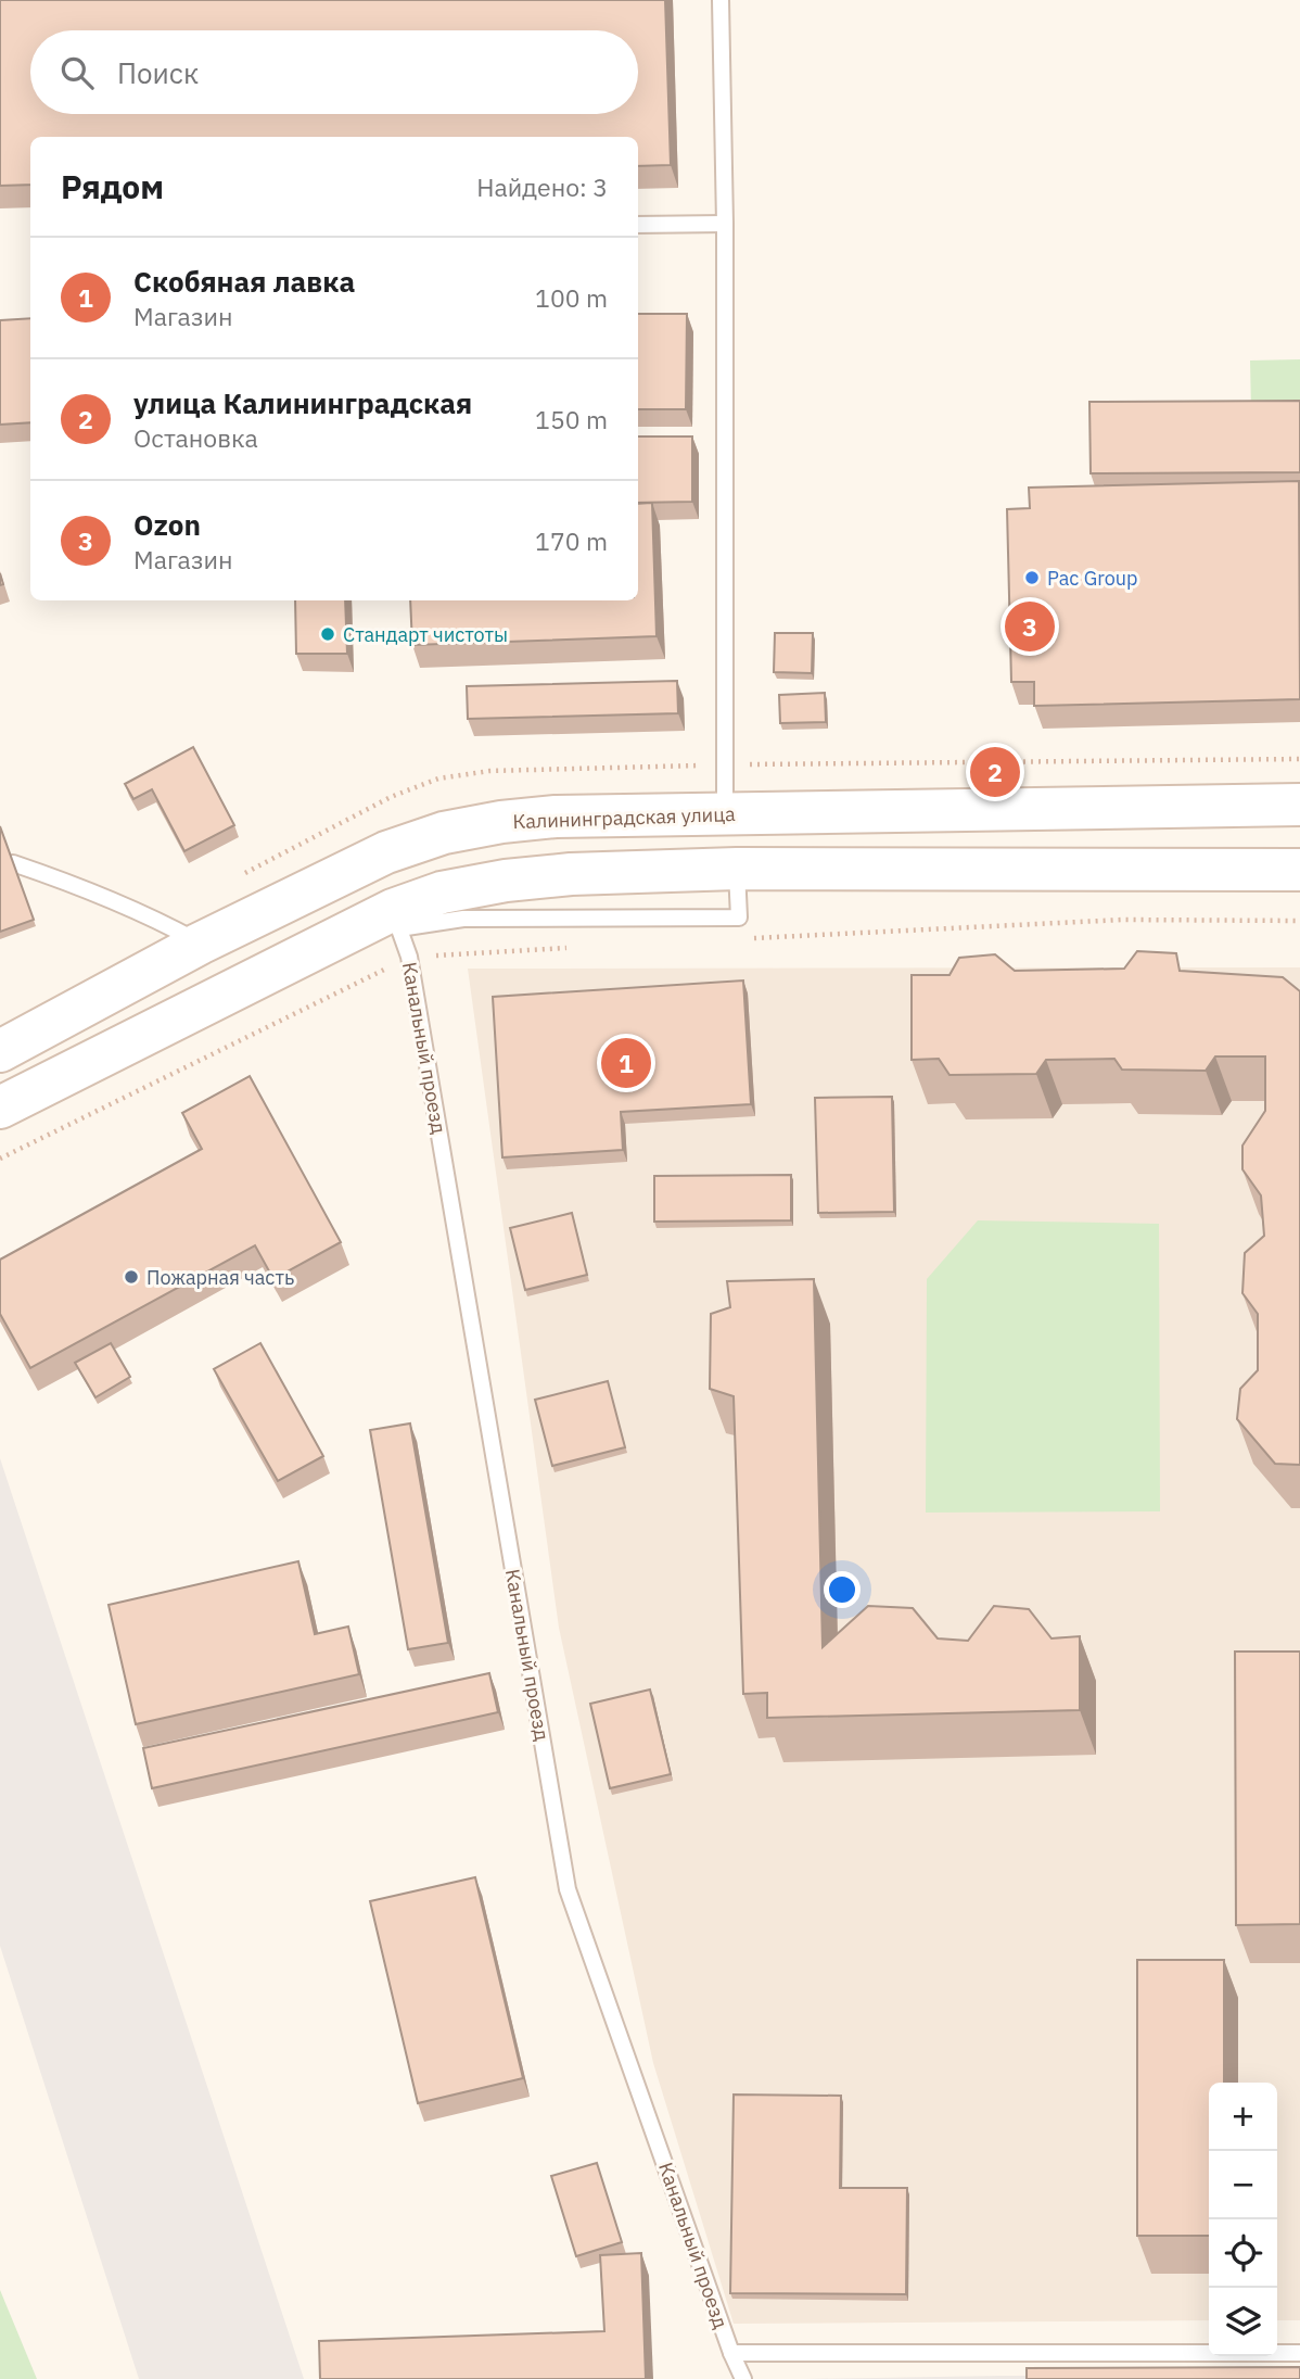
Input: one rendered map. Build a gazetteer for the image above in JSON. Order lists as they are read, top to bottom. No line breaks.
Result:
{"streets":{"main road":["Калининградская улица"],"lane":["Канальный проезд"]},"places":["Pac Group","Стандарт чистоты","Пожарная часть"],"page":{"search":"Поиск","heading":["Рядом","Найдено: 3"],"list":[{"mark":"1","name":"Скобяная лавка","note":"Магазин","value":"100 m"},{"mark":"2","name":"улица Калининградская","note":"Остановка","value":"150 m"},{"mark":"3","name":"Ozon","note":"Магазин","value":"170 m"}],"pins":["3","2","1"],"map_buttons":["+","−"]}}
